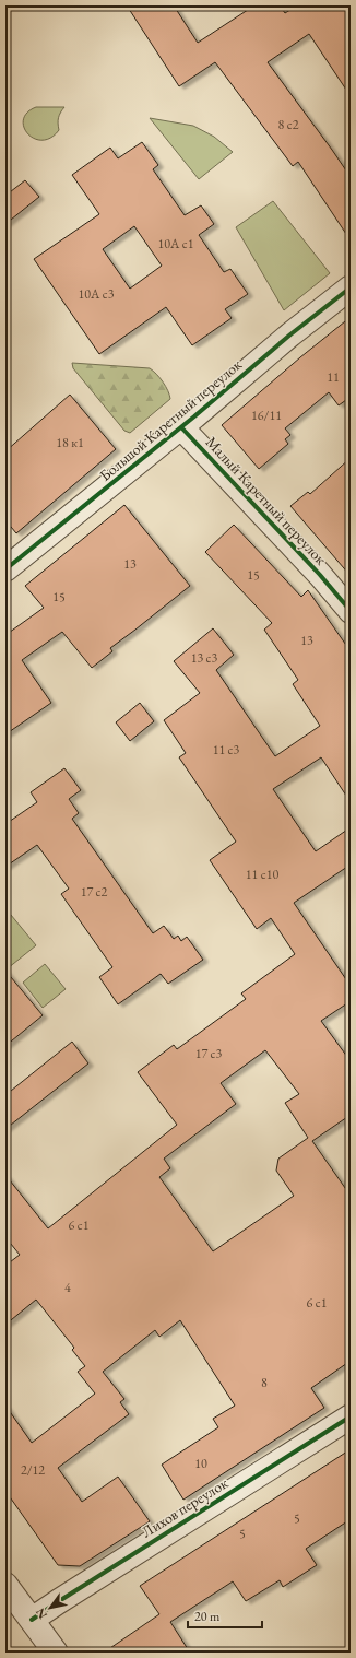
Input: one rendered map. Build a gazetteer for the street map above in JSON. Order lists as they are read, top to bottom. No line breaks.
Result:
{"streets":{"street":["Большой Каретный переулок","Малый Каретный переулок","Лихов переулок"]},"crossings":[["Большой Каретный переулок","Малый Каретный переулок"]],"house_numbers":["8 с2","10А с1","10А с3","11","16/11","18 к1","13","15","15","13","13 с3","11 с3","11 с10","17 с2","17 с3","6 с1","4","6 с1","8","10","2/12","5","5"],"scale_bar":"20 m","north":"bottom left"}
